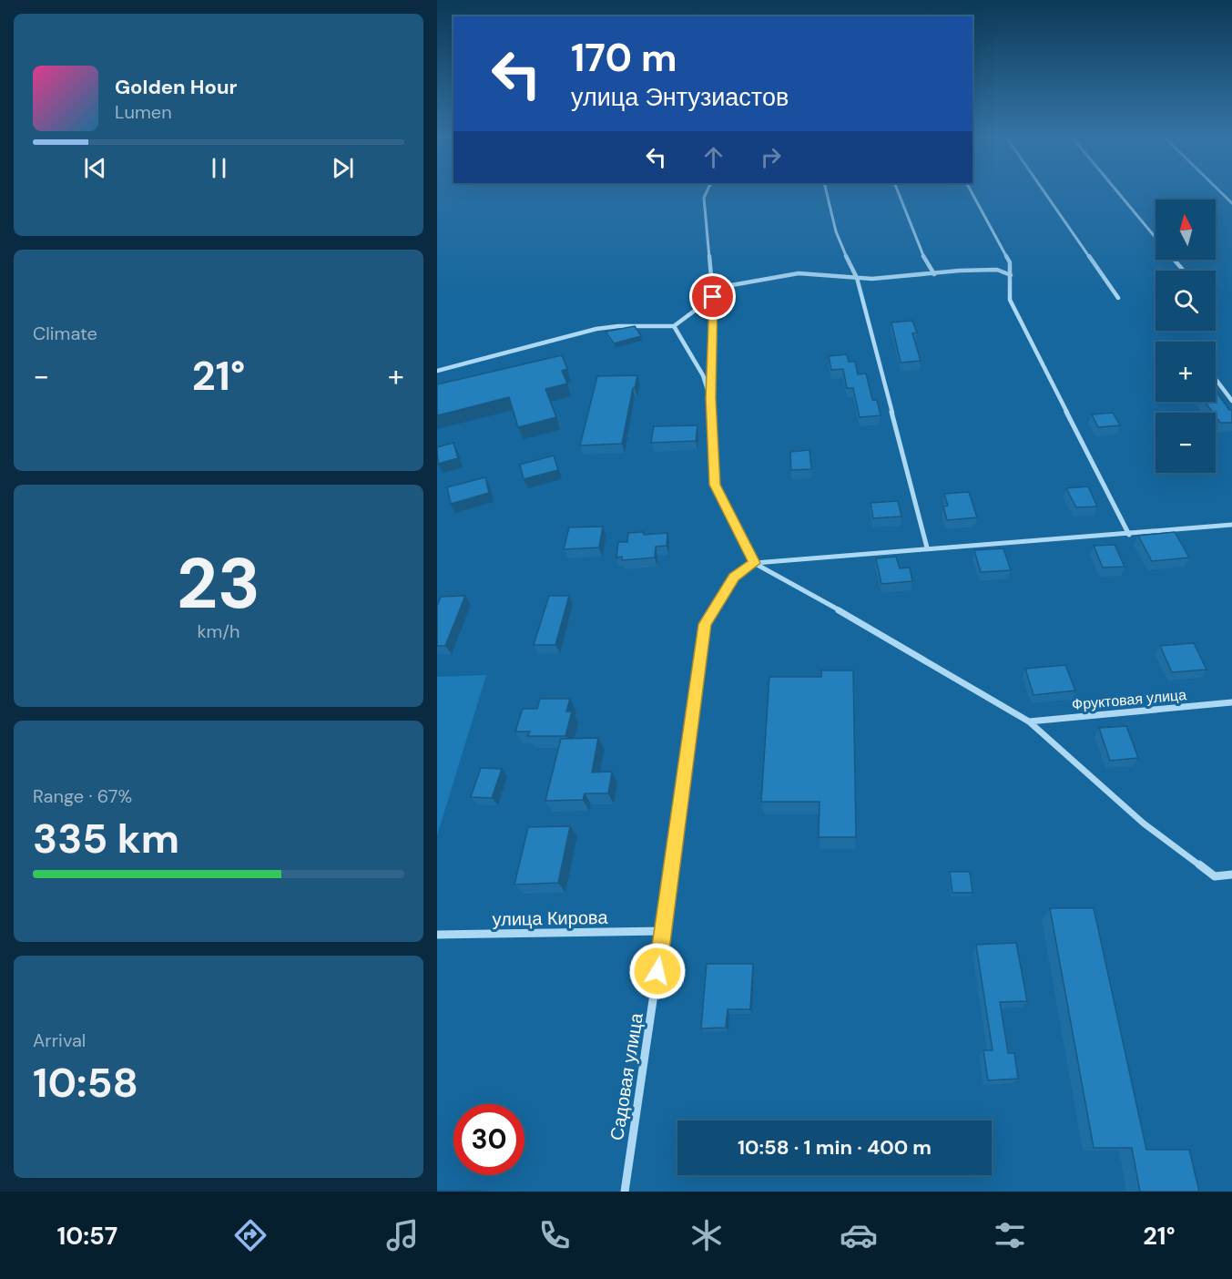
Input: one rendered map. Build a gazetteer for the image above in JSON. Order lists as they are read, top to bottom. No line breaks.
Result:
{"streets":{"street":["Фруктовая улица","улица Кирова","Садовая улица"]},"crossings":[["улица Кирова","Садовая улица"]],"north":"top","page":{"turn":["170 m","улица Энтузиастов"],"song":["Golden Hour","Lumen"],"map_buttons":["+","−"],"tile":["Climate",["23","km/h"],["Range · 67%","335 km"],["Arrival","10:58"]],"heat":["−","21°","+"],"limit":"30","trip":"10:58 · 1 min · 400 m","tabs":["10:57","21°"]}}
